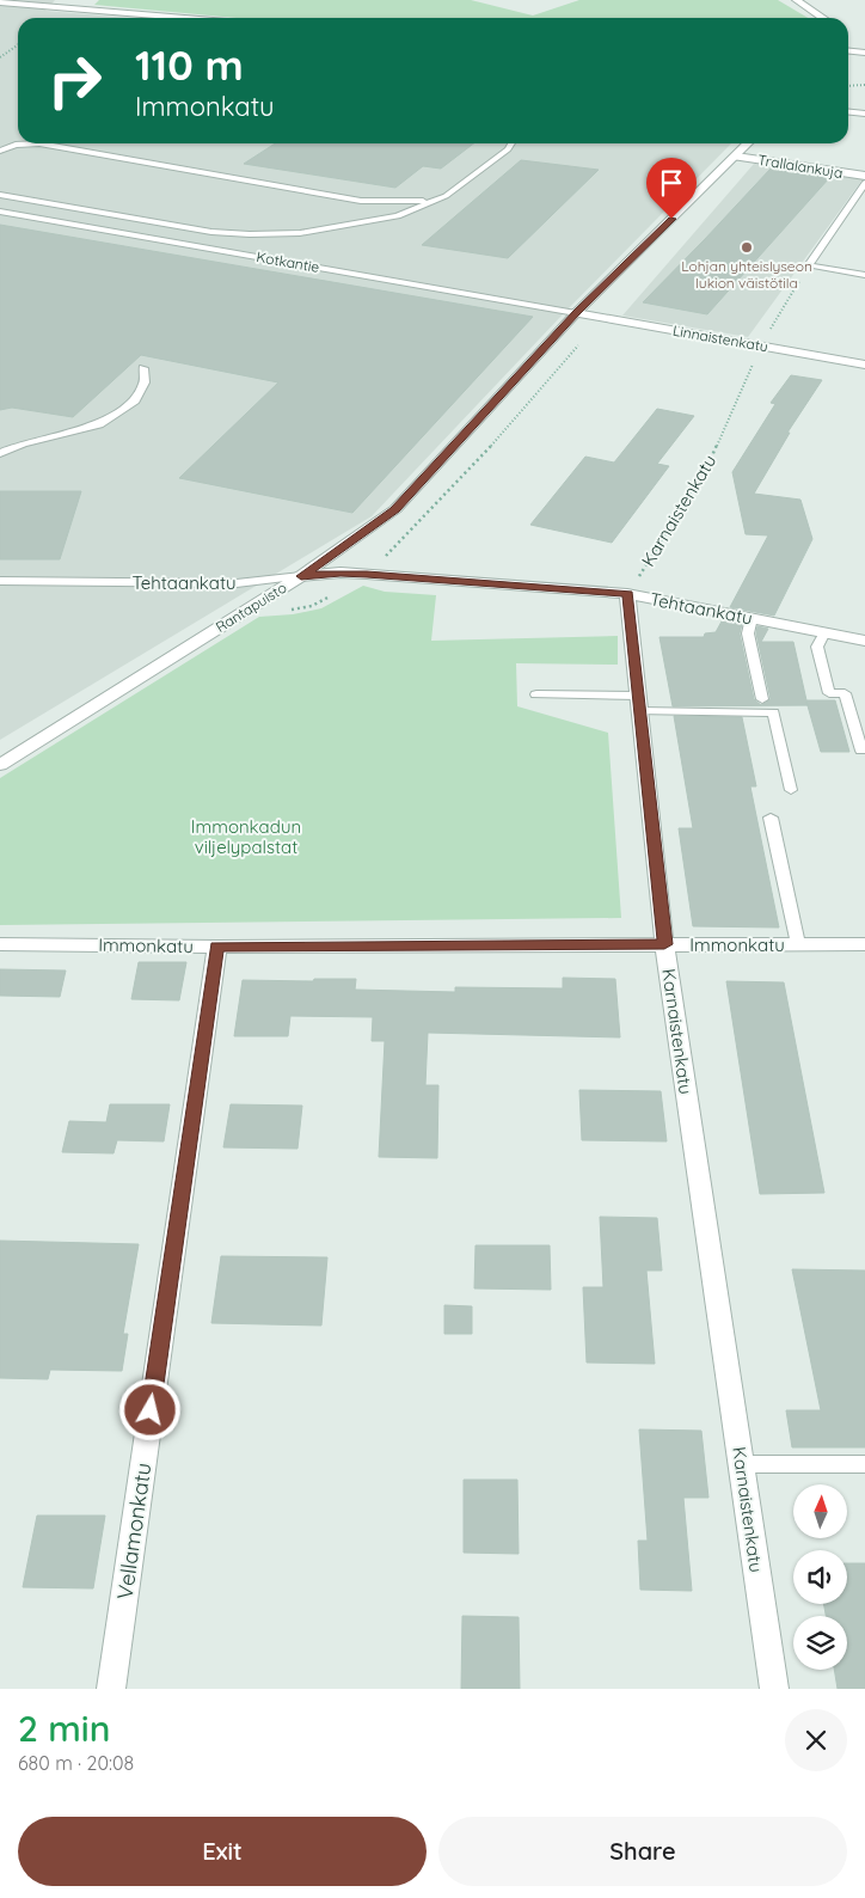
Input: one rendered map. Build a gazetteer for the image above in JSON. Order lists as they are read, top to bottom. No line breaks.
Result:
{"streets":{"street":["Trallalankuja","Linnaistenkatu","Karnaistenkatu","Tehtaankatu","Rantapuisto","Immonkatu","Vellamonkatu"],"lane":["Kotkantie"]},"crossings":[["Trallalankuja","Rantapuisto"],["Kotkantie","Linnaistenkatu"],["Kotkantie","Rantapuisto"],["Linnaistenkatu","Karnaistenkatu"],["Linnaistenkatu","Rantapuisto"],["Karnaistenkatu","Tehtaankatu"],["Karnaistenkatu","Immonkatu"],["Tehtaankatu","Rantapuisto"],["Immonkatu","Vellamonkatu"]],"parks":["Immonkadun viljelypalstat"],"places":["Lohjan yhteislyseon lukion väistötila"],"north":"top","page":{"turn":["110 m","Immonkatu"],"heading":["2 min","680 m · 20:08"],"buttons":["Exit","Share"]}}
